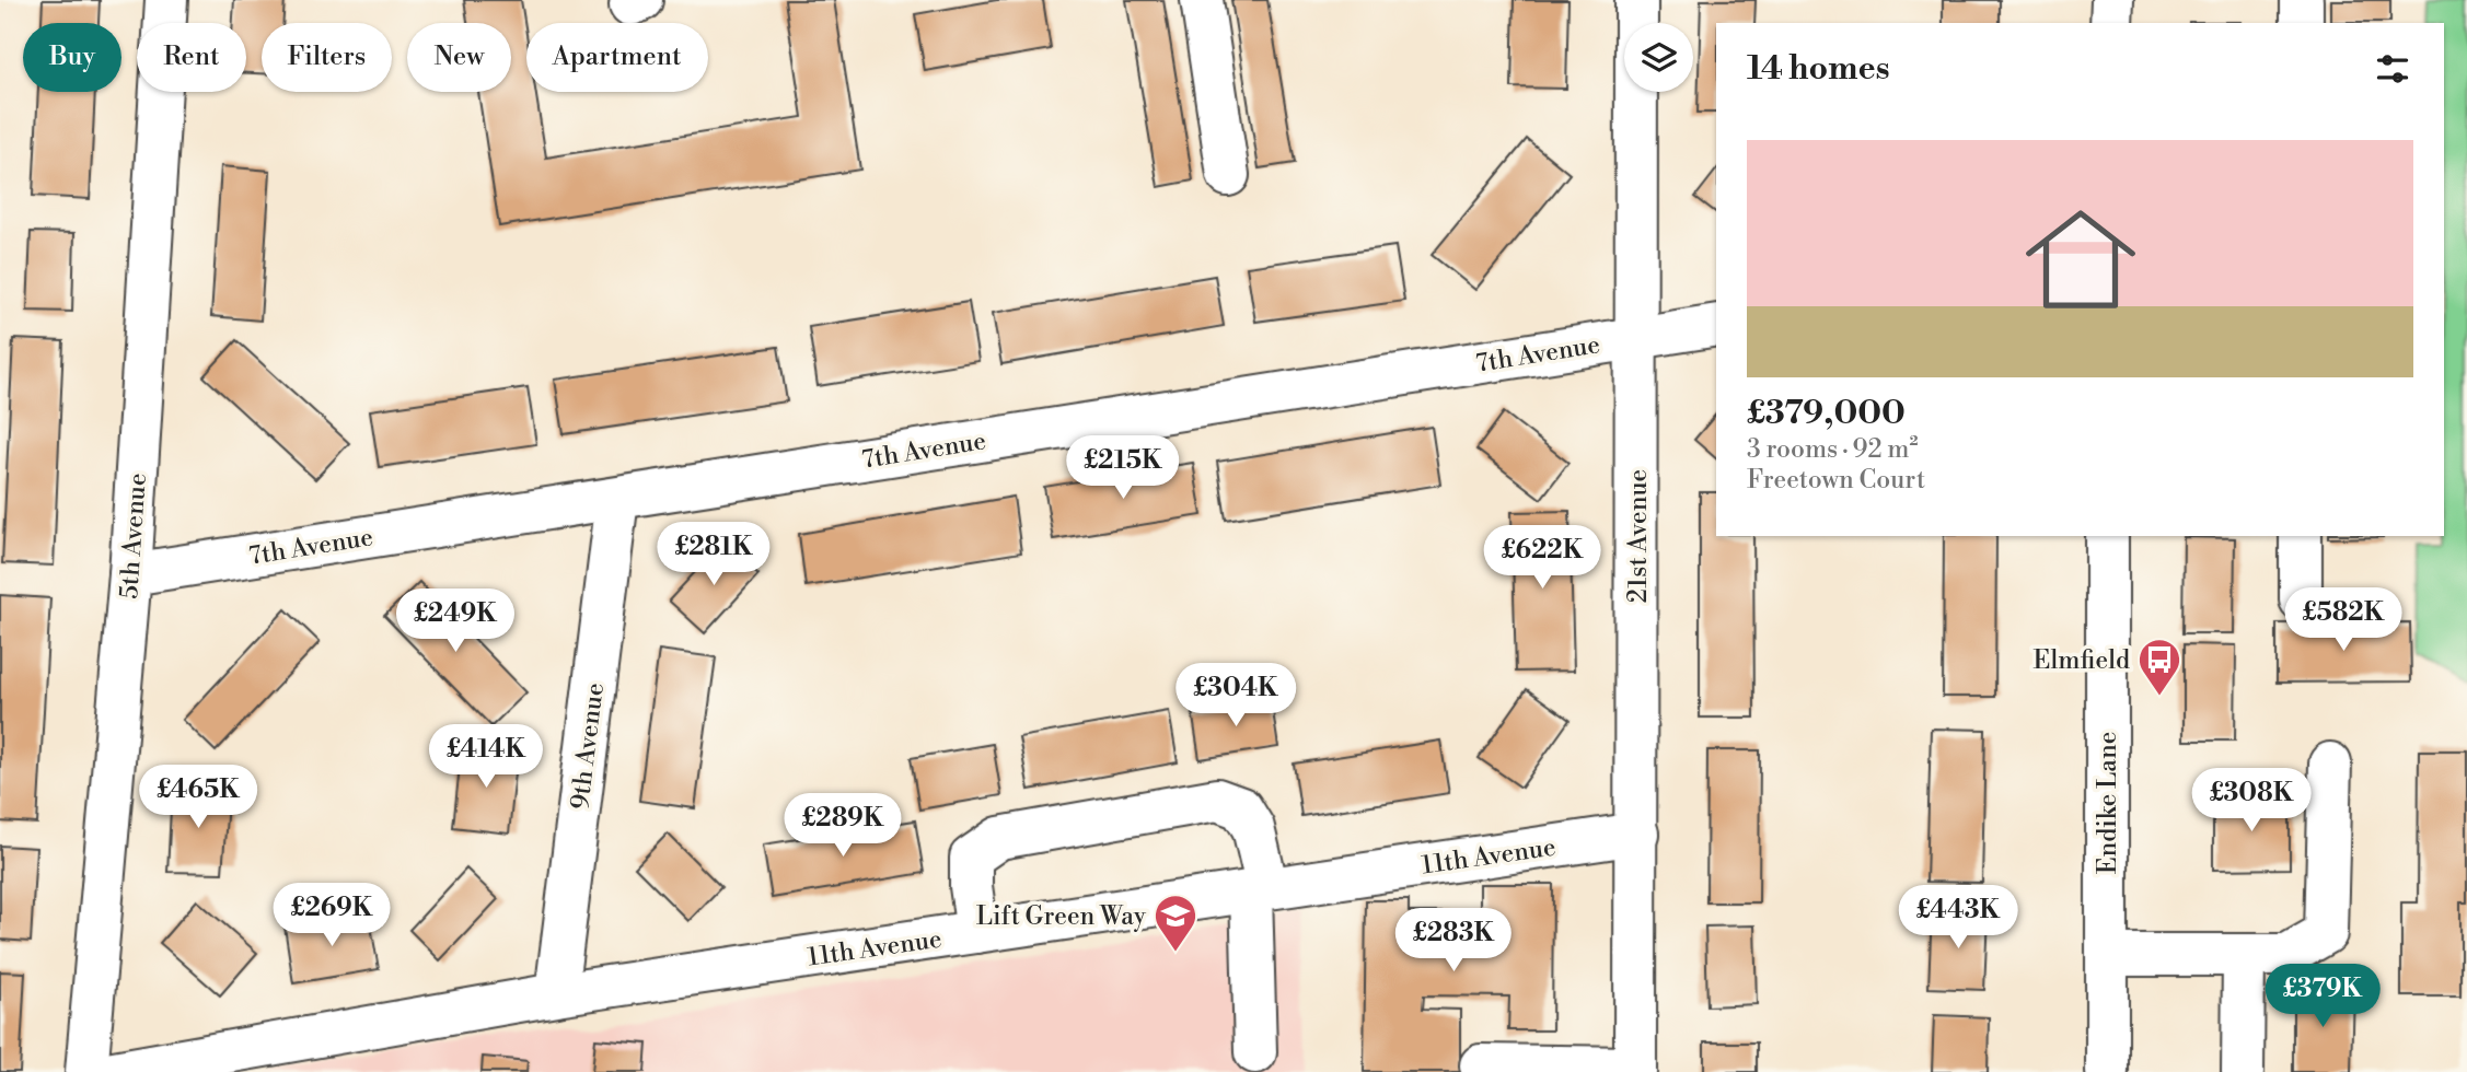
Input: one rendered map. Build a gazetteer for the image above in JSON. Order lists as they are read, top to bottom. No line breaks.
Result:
{"streets":{"street":["7th Avenue","5th Avenue","21st Avenue","9th Avenue","Endike Lane","11th Avenue"]},"crossings":[["7th Avenue","5th Avenue"],["7th Avenue","21st Avenue"],["7th Avenue","9th Avenue"],["21st Avenue","11th Avenue"],["9th Avenue","11th Avenue"]],"places":{"bus stop":["Elmfield"],"school or university":["Lift Green Way"]},"page":{"chip":["Buy","Rent","Filters","New","Apartment"],"heading":"14 homes","list":[{"name":"£379,000","note":"3 rooms · 92 m² · Freetown Court"}],"price":["£215K","£281K","£622K","£582K","£249K","£304K","£414K","£465K","£308K","£289K","£269K","£443K","£283K","£379K"]}}
